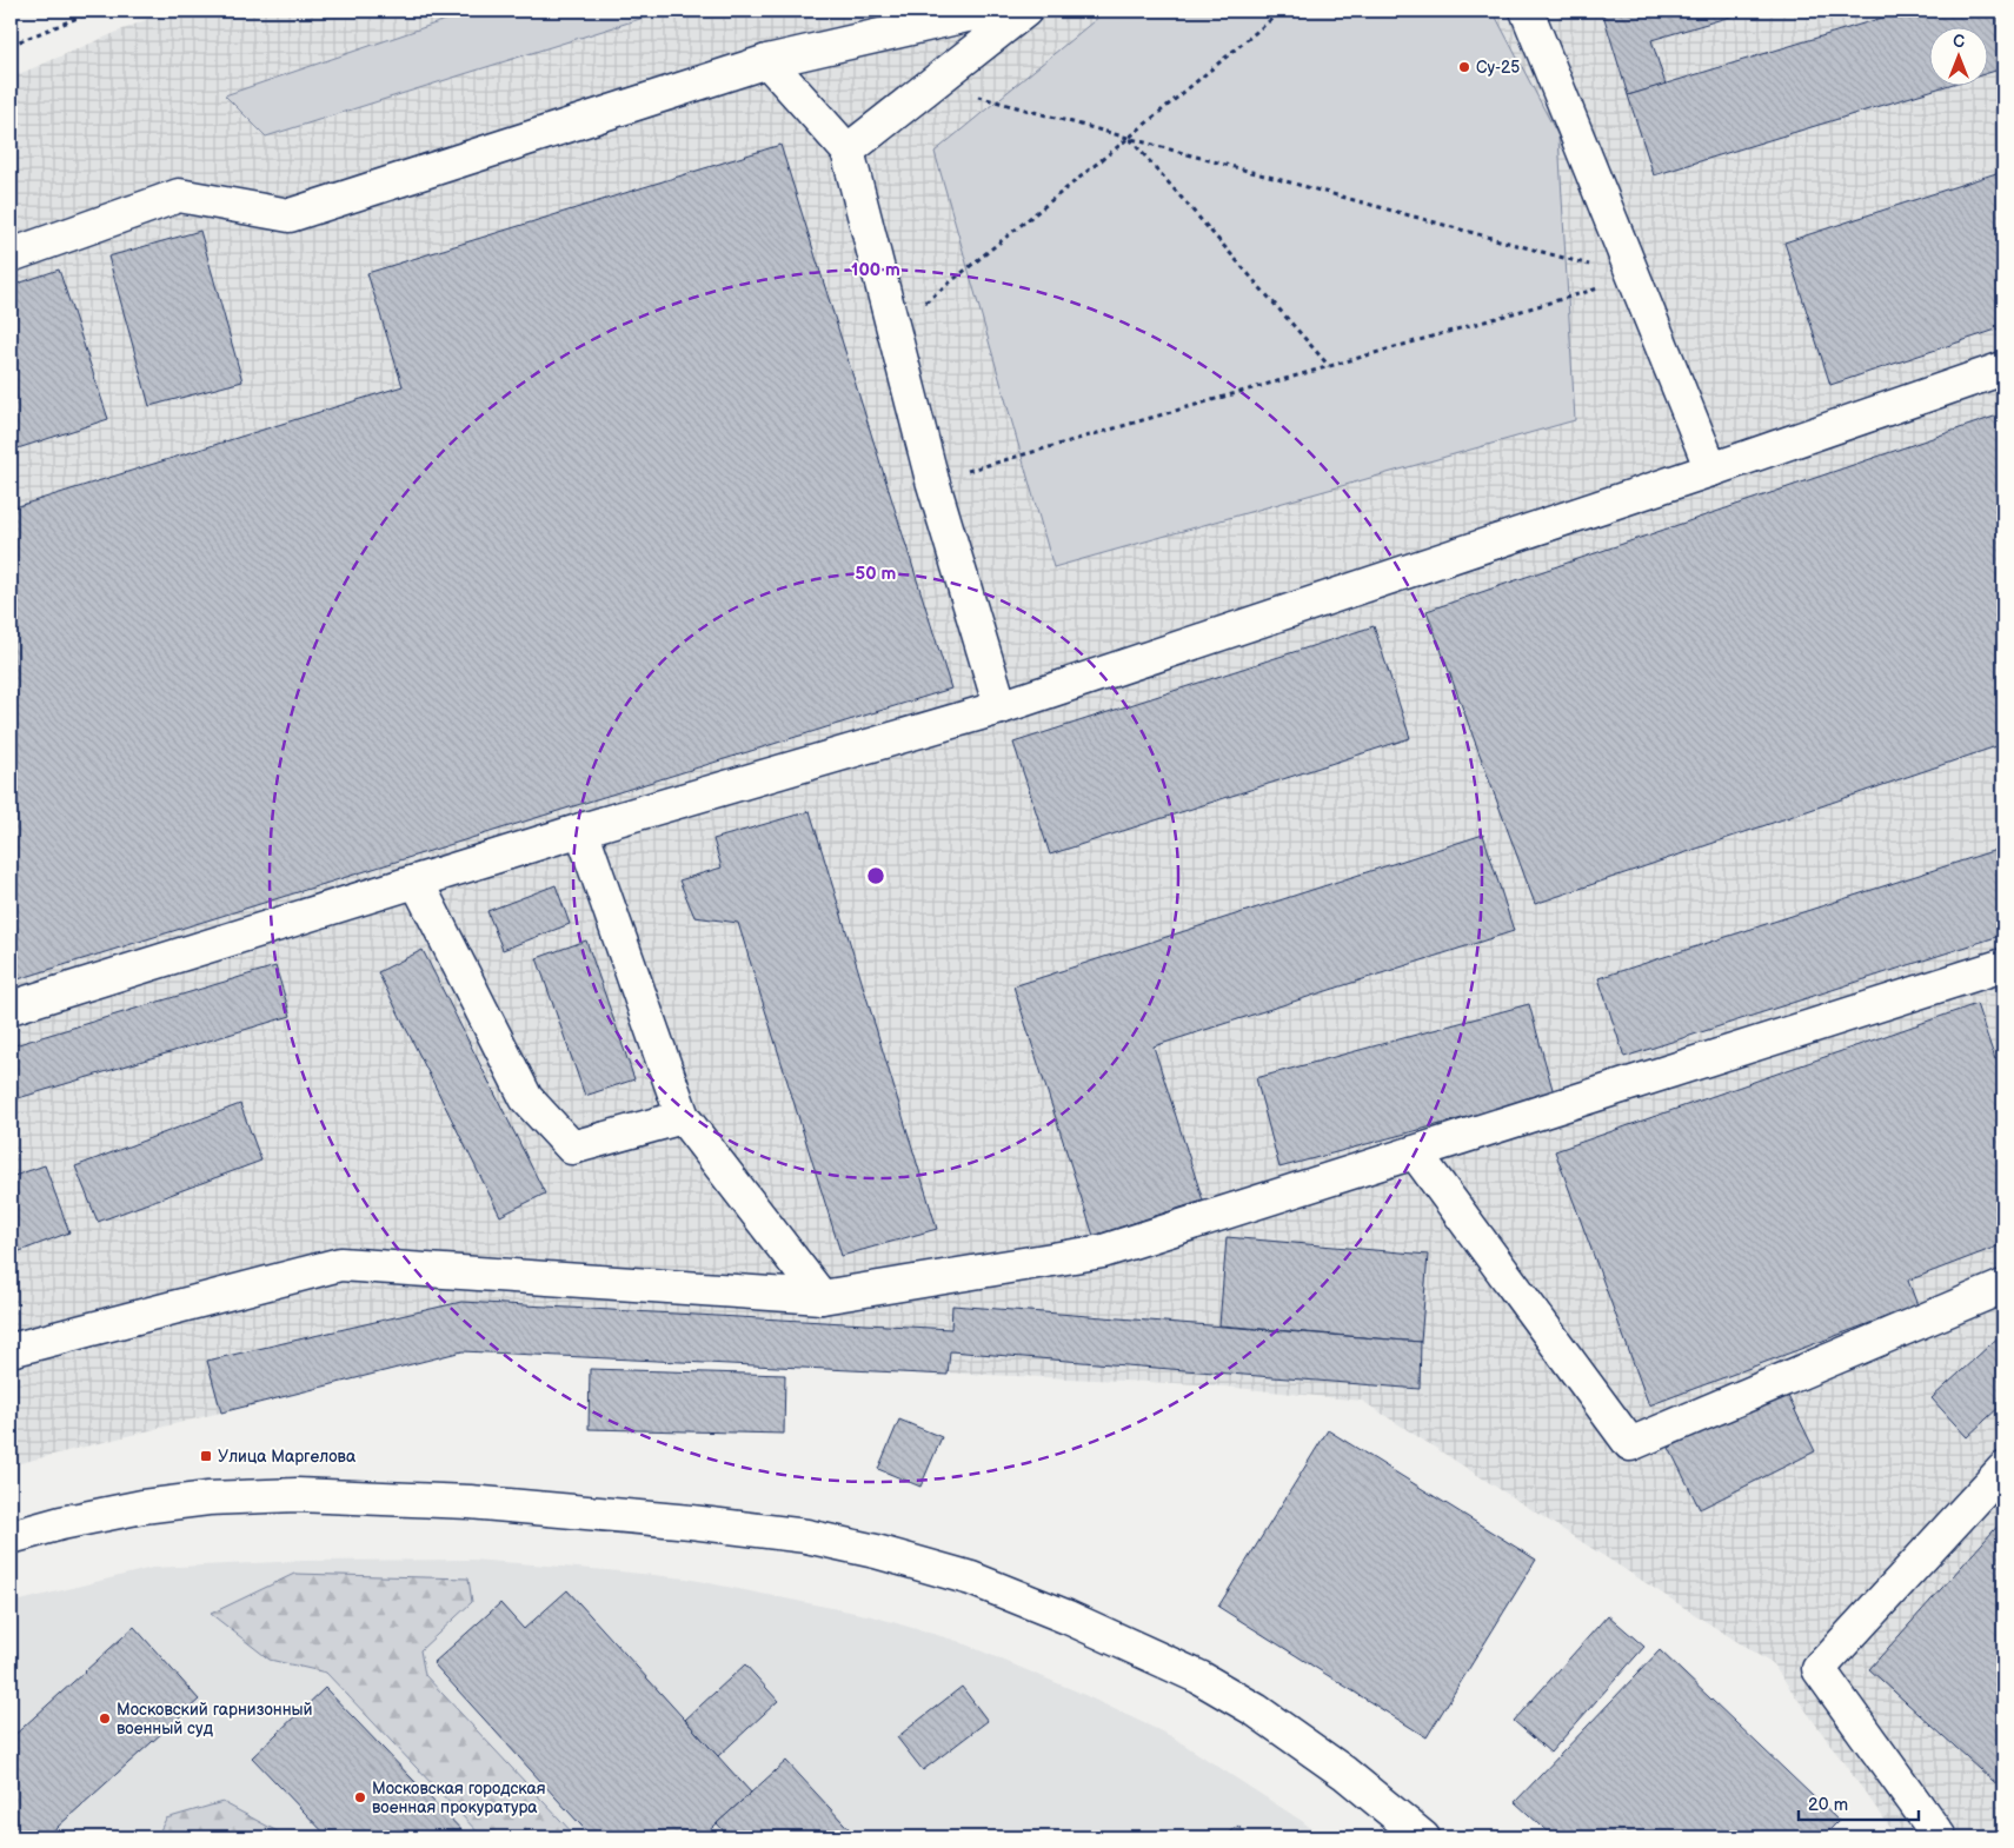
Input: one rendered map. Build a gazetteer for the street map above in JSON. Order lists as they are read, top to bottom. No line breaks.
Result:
{"places":{"other":["Су-25","Московский гарнизонный военный суд","Московская городская военная прокуратура"],"transit":["Улица Маргелова"]},"scale_bar":"20 m","north":"top","rings":["100 m","50 m"]}
